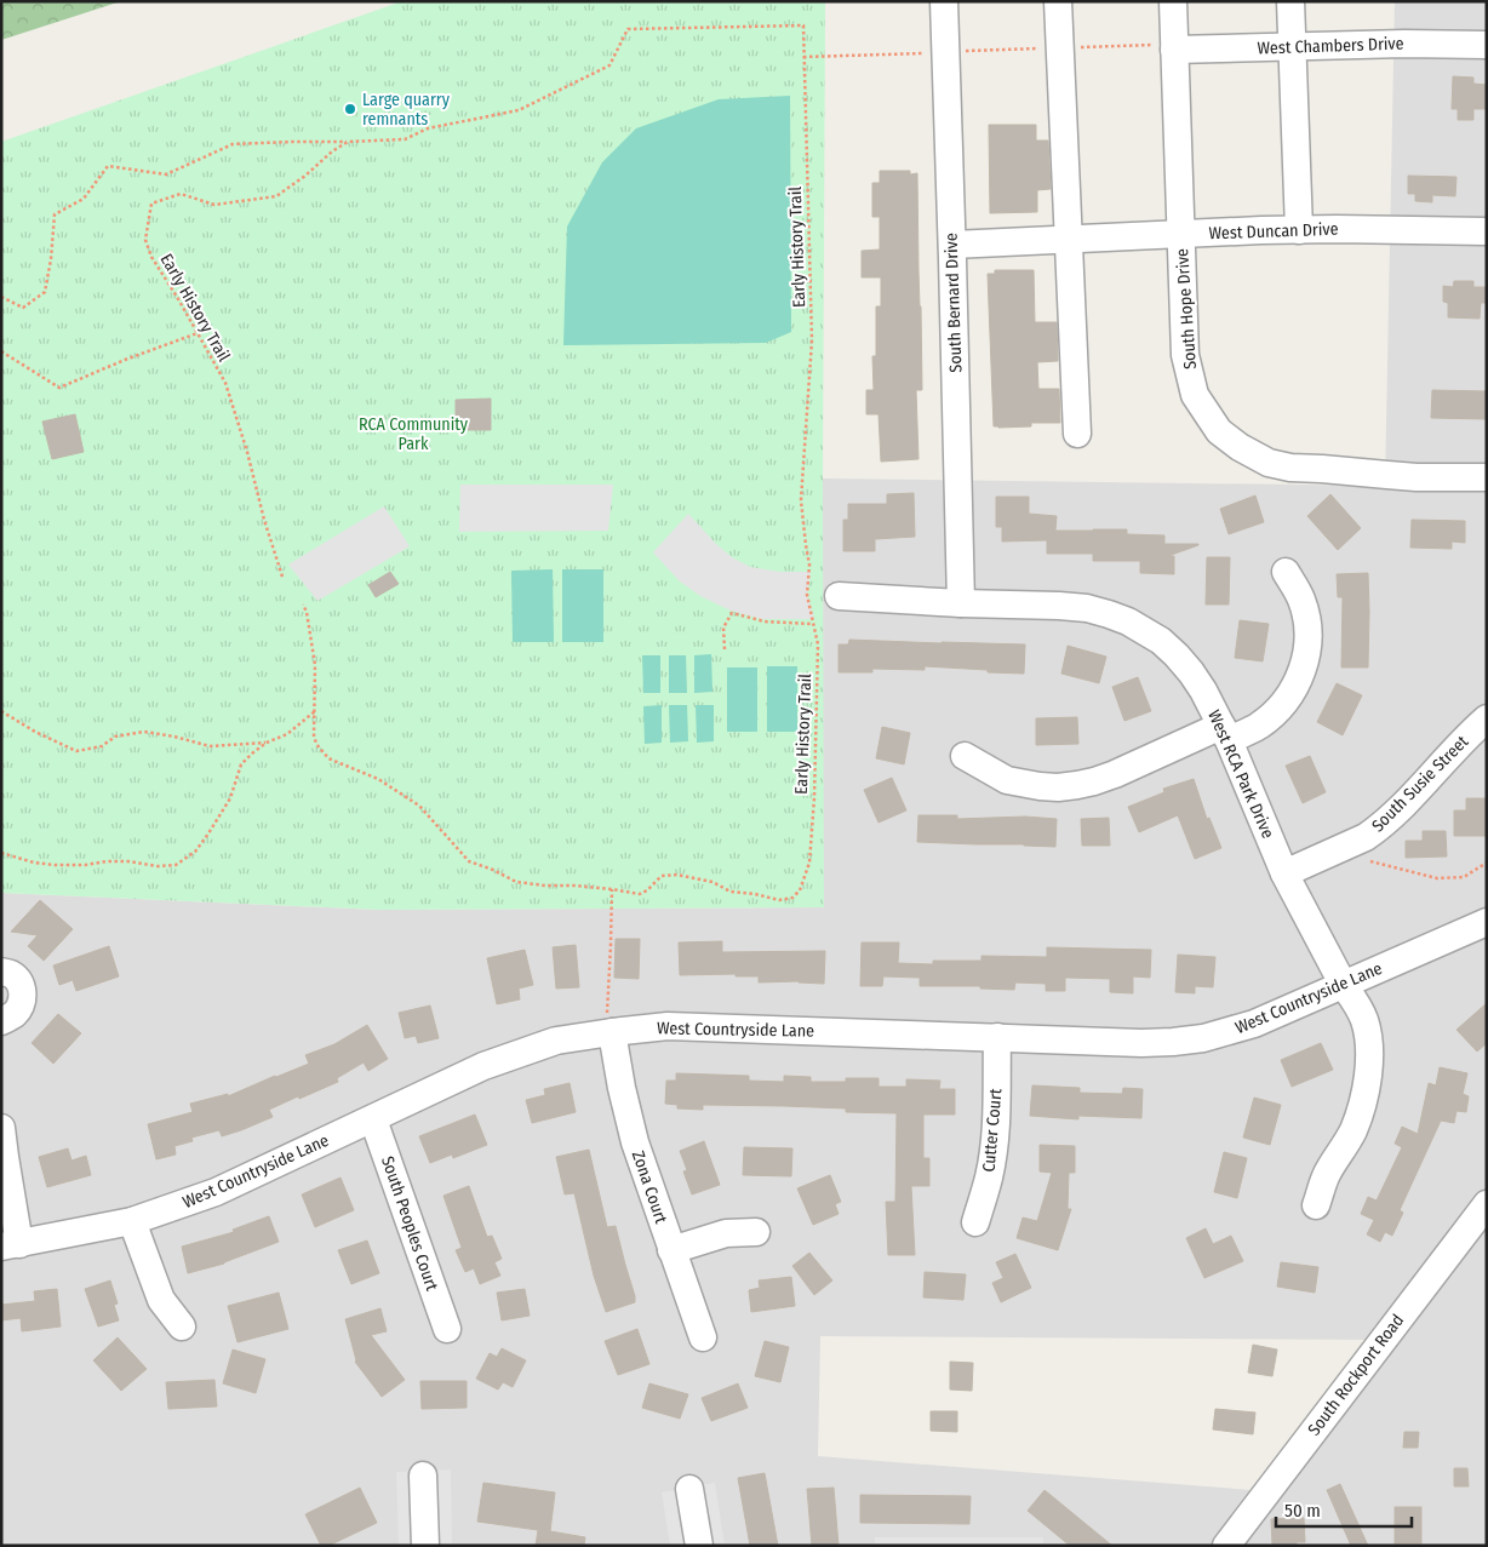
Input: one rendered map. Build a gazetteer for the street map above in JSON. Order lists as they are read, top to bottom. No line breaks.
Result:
{"streets":{"street":["West Chambers Drive","West Duncan Drive","South Bernard Drive","South Hope Drive","West RCA Park Drive","South Susie Street","West Countryside Lane","Cutter Court","Zona Court","South Peoples Court","South Rockport Road"],"path":["Early History Trail"]},"crossings":[["West Chambers Drive","South Hope Drive"],["West Duncan Drive","South Bernard Drive"],["West Duncan Drive","South Hope Drive"],["South Bernard Drive","West RCA Park Drive"],["West RCA Park Drive","South Susie Street"],["West RCA Park Drive","West Countryside Lane"],["West Countryside Lane","Cutter Court"],["West Countryside Lane","Zona Court"],["West Countryside Lane","South Peoples Court"]],"parks":["RCA Community Park"],"places":["Large quarry remnants"],"scale_bar":"50 m"}
